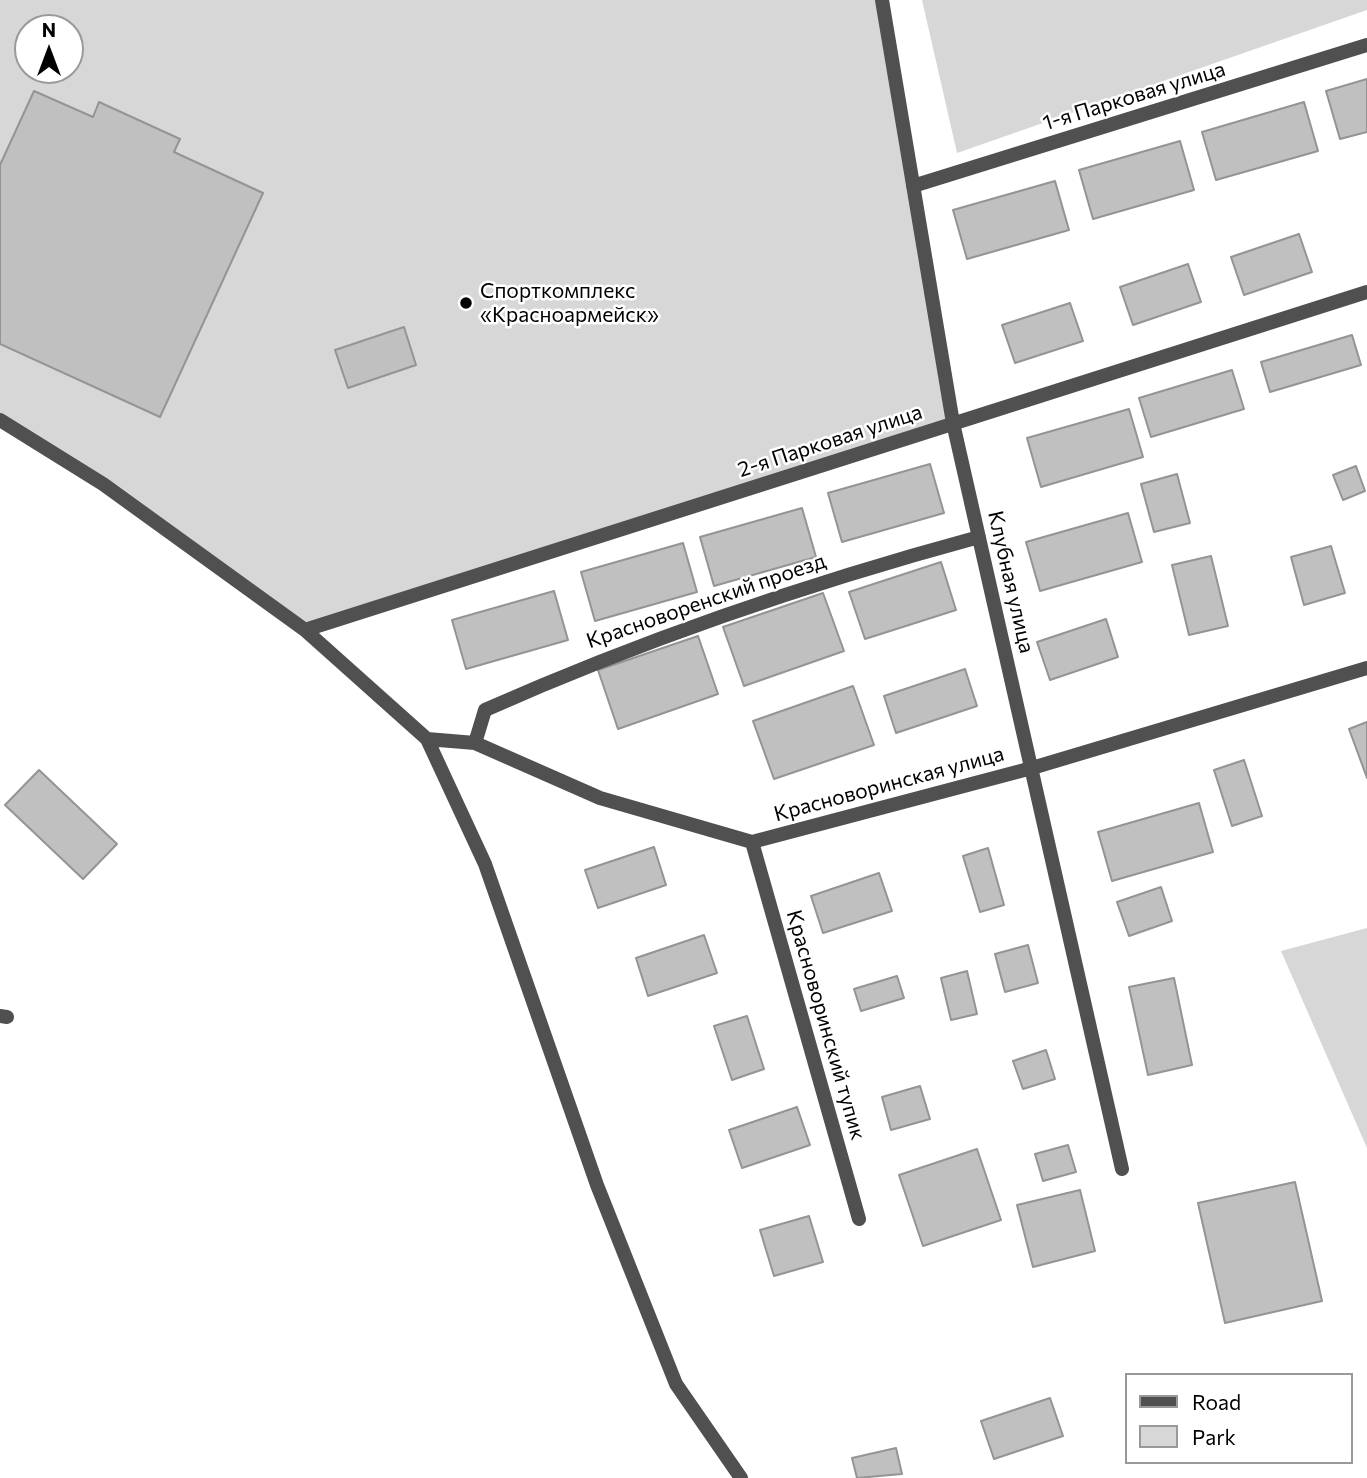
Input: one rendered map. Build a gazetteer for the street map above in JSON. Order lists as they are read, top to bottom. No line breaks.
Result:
{"streets":{"street":["1-я Парковая улица","2-я Парковая улица","Клубная улица","Красноворенский проезд","Красноворинская улица","Красноворинский тупик"]},"crossings":[["1-я Парковая улица","Клубная улица"],["2-я Парковая улица","Клубная улица"],["Клубная улица","Красноворенский проезд"],["Клубная улица","Красноворинская улица"],["Красноворенский проезд","Красноворинская улица"],["Красноворинская улица","Красноворинский тупик"]],"places":["Спорткомплекс «Красноармейск»"],"legend":["Road","Park"],"north":"top"}
